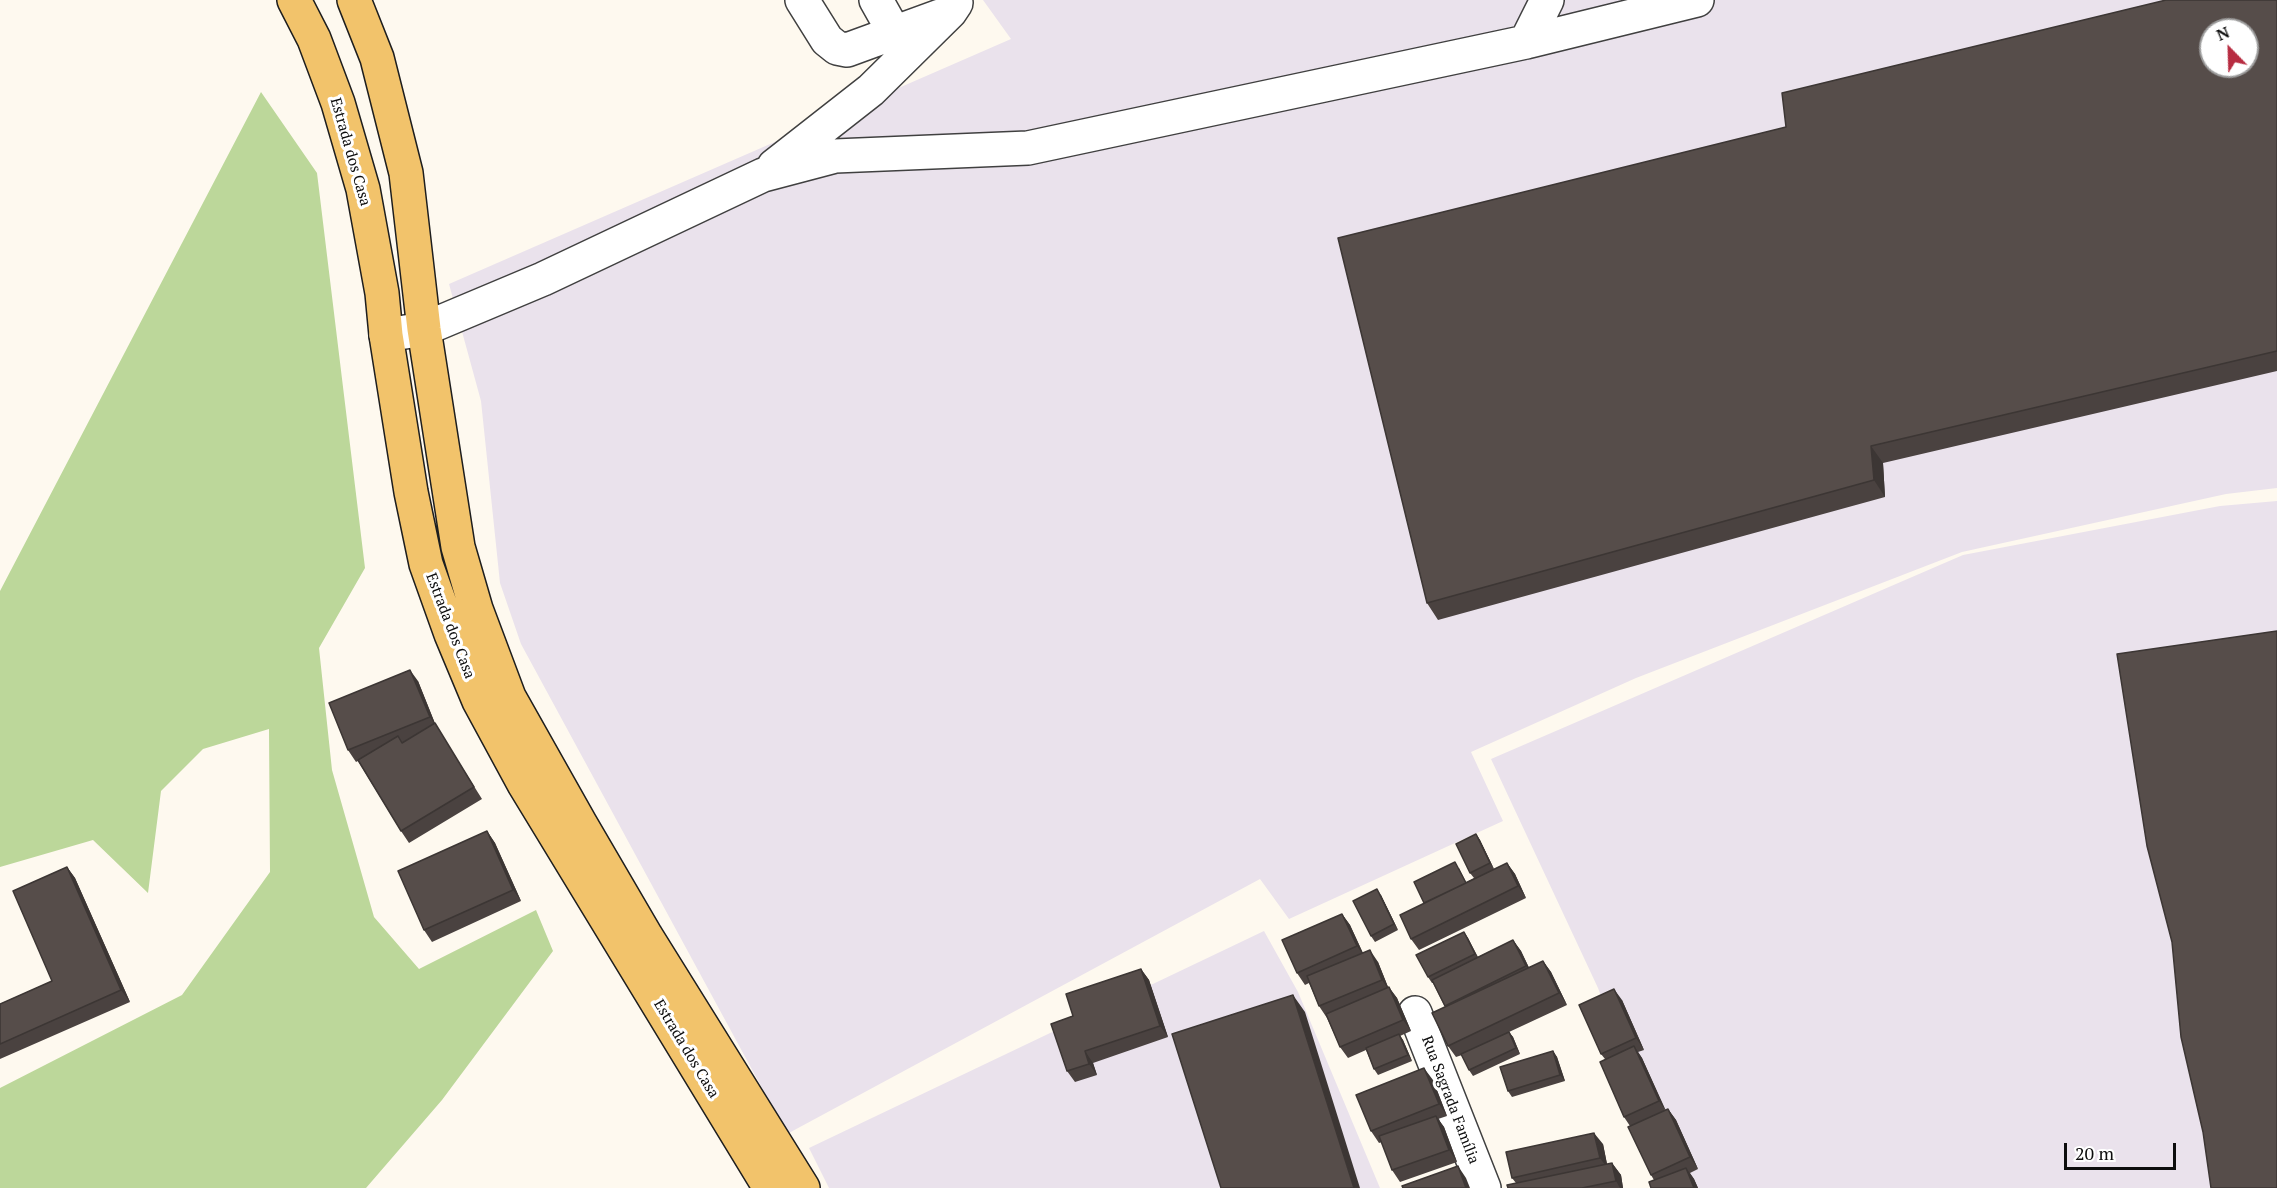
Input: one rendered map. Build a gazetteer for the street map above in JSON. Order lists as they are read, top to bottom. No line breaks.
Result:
{"streets":{"main road":["Estrada dos Casa"],"street":["Rua Sagrada Família"]},"scale_bar":"20 m","north":"top left"}
